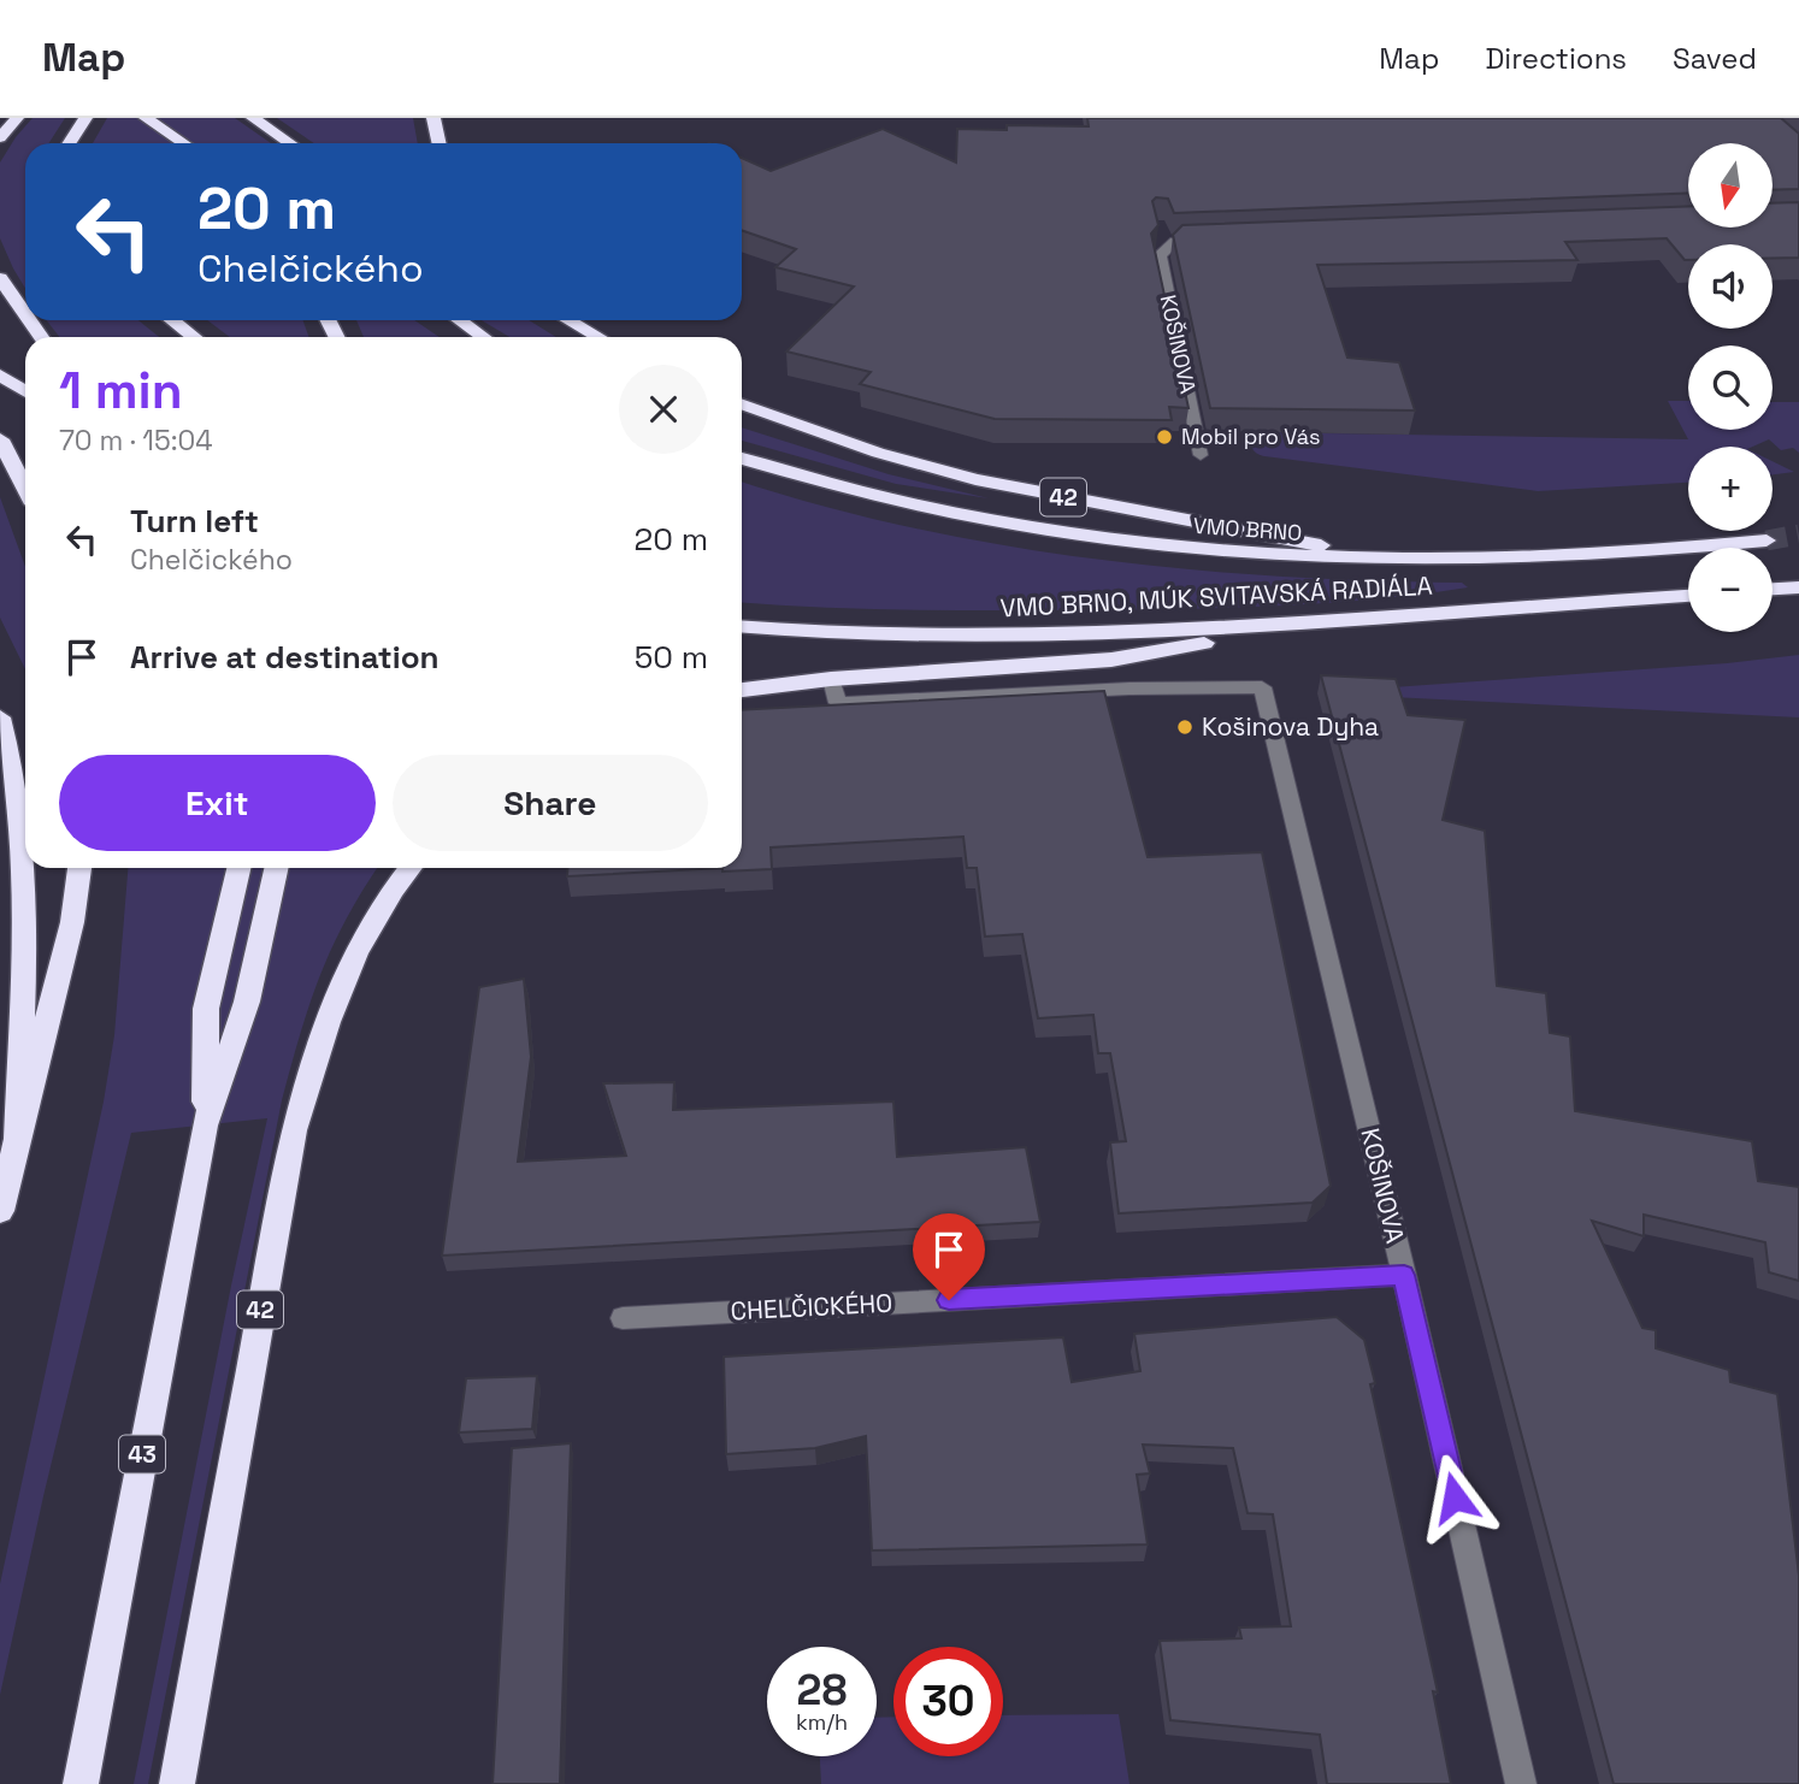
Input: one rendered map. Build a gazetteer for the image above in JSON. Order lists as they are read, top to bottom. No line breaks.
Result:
{"streets":{"highway":["42","VMO BRNO","VMO BRNO, MÚK SVITAVSKÁ RADIÁLA","43"],"street":["KOŠINOVA","CHELČICKÉHO"]},"crossings":[["KOŠINOVA","CHELČICKÉHO"],["42","VMO BRNO"]],"places":["Mobil pro Vás","Košinova Dyha"],"north":"bottom","page":{"header":"Map","nav":["Map","Directions","Saved"],"map_buttons":["+","−"],"turn":["20 m","Chelčického"],"heading":["1 min","70 m · 15:04"],"list":[{"name":"Turn left","note":"Chelčického","value":"20 m"},{"name":"Arrive at destination","value":"50 m"}],"buttons":["Exit","Share"],"speed":"28 km/h","limit":"30"}}
